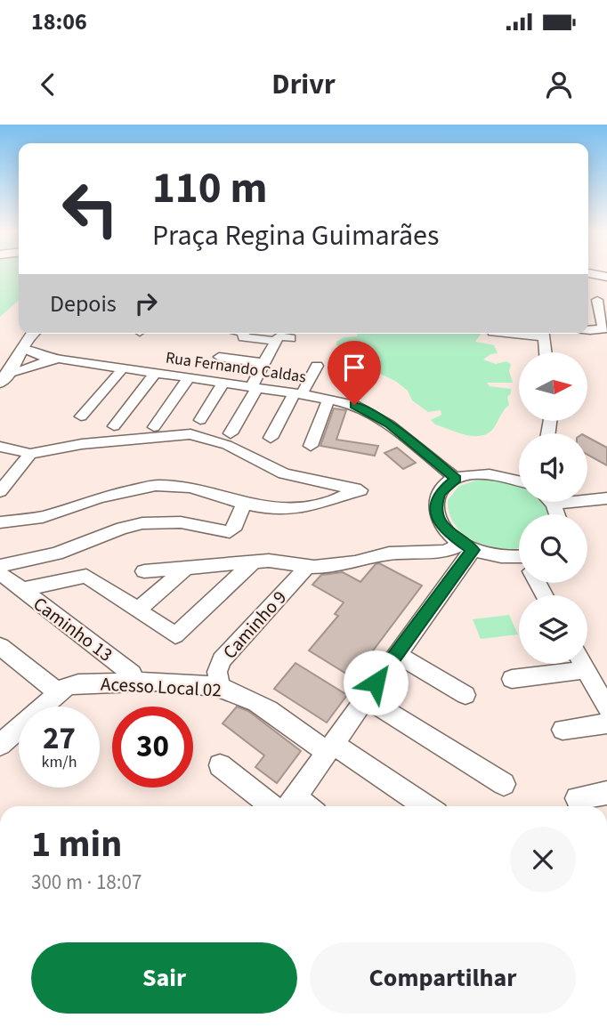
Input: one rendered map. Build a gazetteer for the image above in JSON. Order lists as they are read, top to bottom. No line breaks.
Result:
{"streets":{"street":["Rua Fernando Caldas","Caminho 9","Caminho 13","Acesso Local 02"]},"crossings":[["Caminho 9","Acesso Local 02"],["Caminho 13","Acesso Local 02"]],"north":"right","page":{"status":"18:06","header":"Drivr","turn":["110 m","Praça Regina Guimarães"],"then":"Depois","speed":"27 km/h","limit":"30","heading":["1 min","300 m · 18:07"],"buttons":["Sair","Compartilhar"]}}
